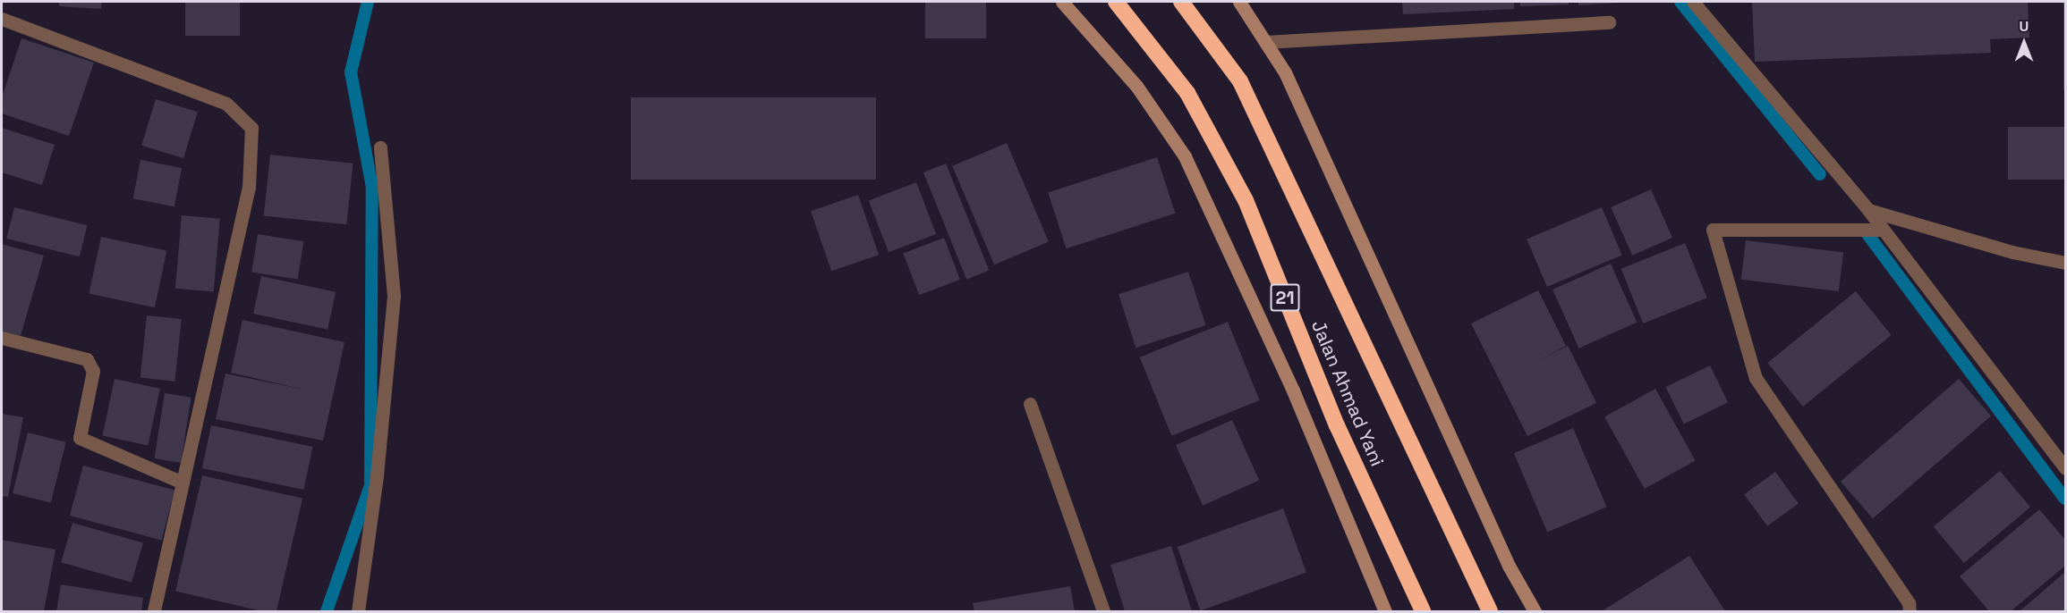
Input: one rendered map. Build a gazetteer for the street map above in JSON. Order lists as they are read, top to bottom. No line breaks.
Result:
{"streets":{"highway":["21","Jalan Ahmad Yani"]},"north":"top"}
